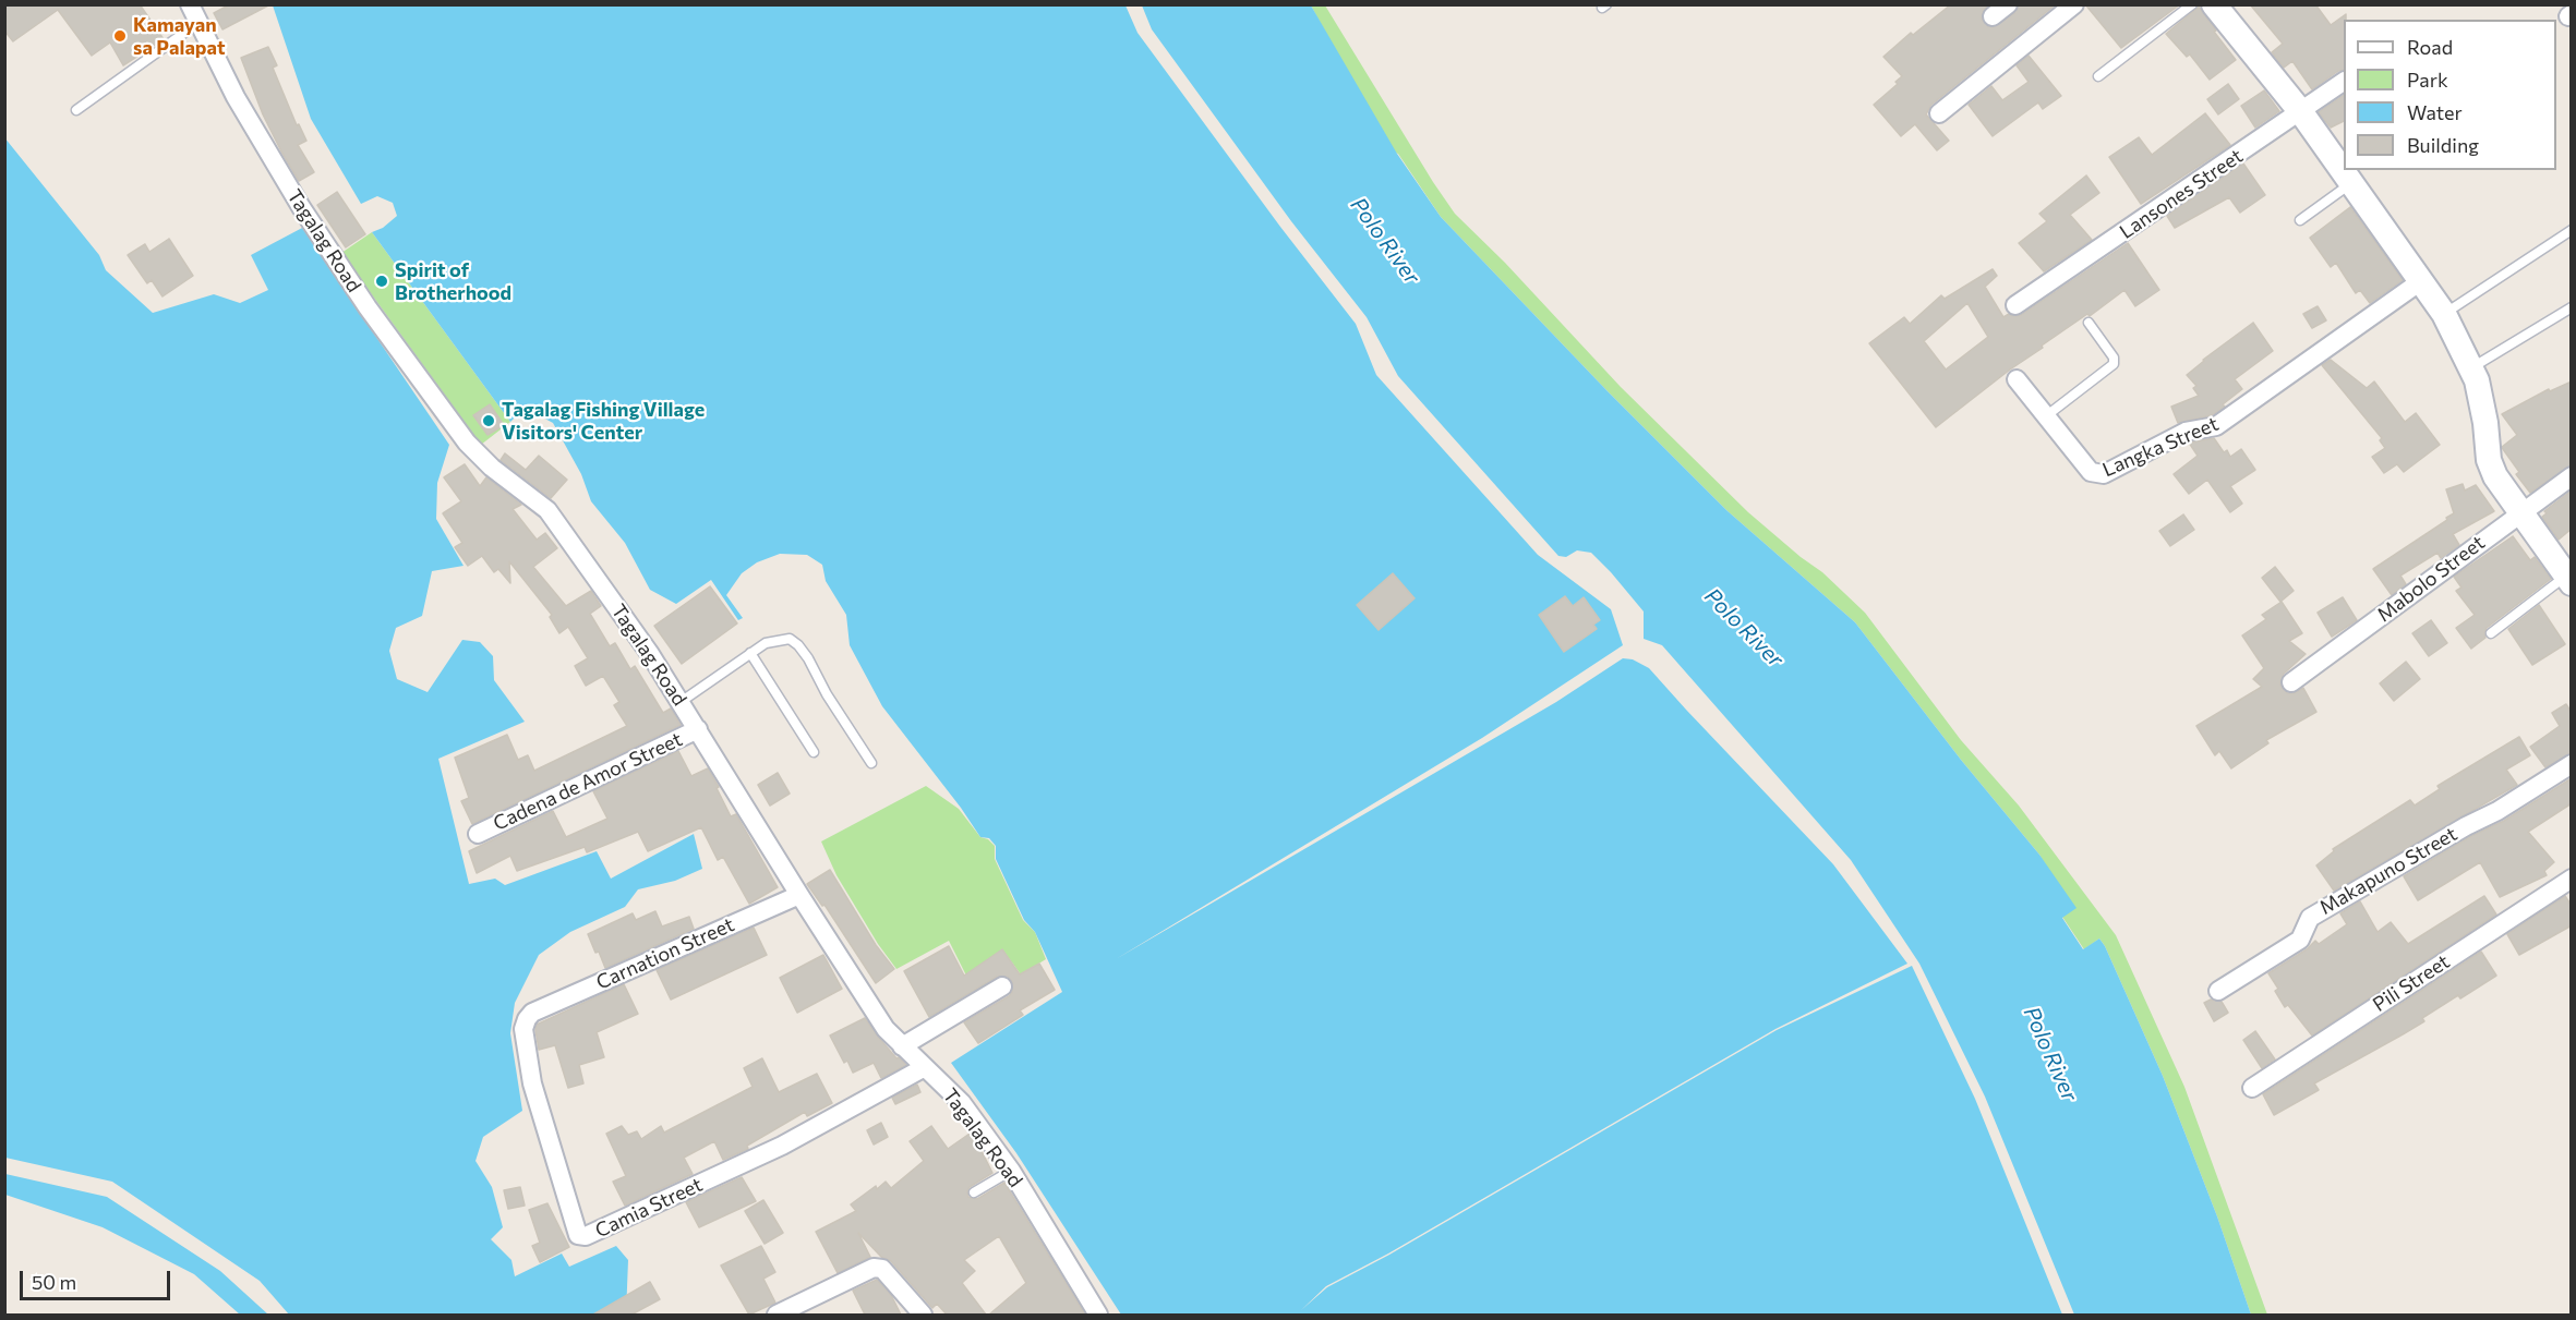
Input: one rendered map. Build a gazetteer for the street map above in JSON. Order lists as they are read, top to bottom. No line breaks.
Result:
{"streets":{"street":["Lansones Street","Tagalag Road","Langka Street","Mabolo Street","Cadena de Amor Street","Makapuno Street","Carnation Street","Pili Street","Camia Street"]},"crossings":[["Tagalag Road","Cadena de Amor Street"],["Tagalag Road","Carnation Street"],["Tagalag Road","Camia Street"],["Carnation Street","Camia Street"]],"water":["Polo River"],"places":["Kamayan sa Palapat","Spirit of Brotherhood","Tagalag Fishing Village Visitors' Center"],"legend":["Road","Park","Water","Building"],"scale_bar":"50 m"}
